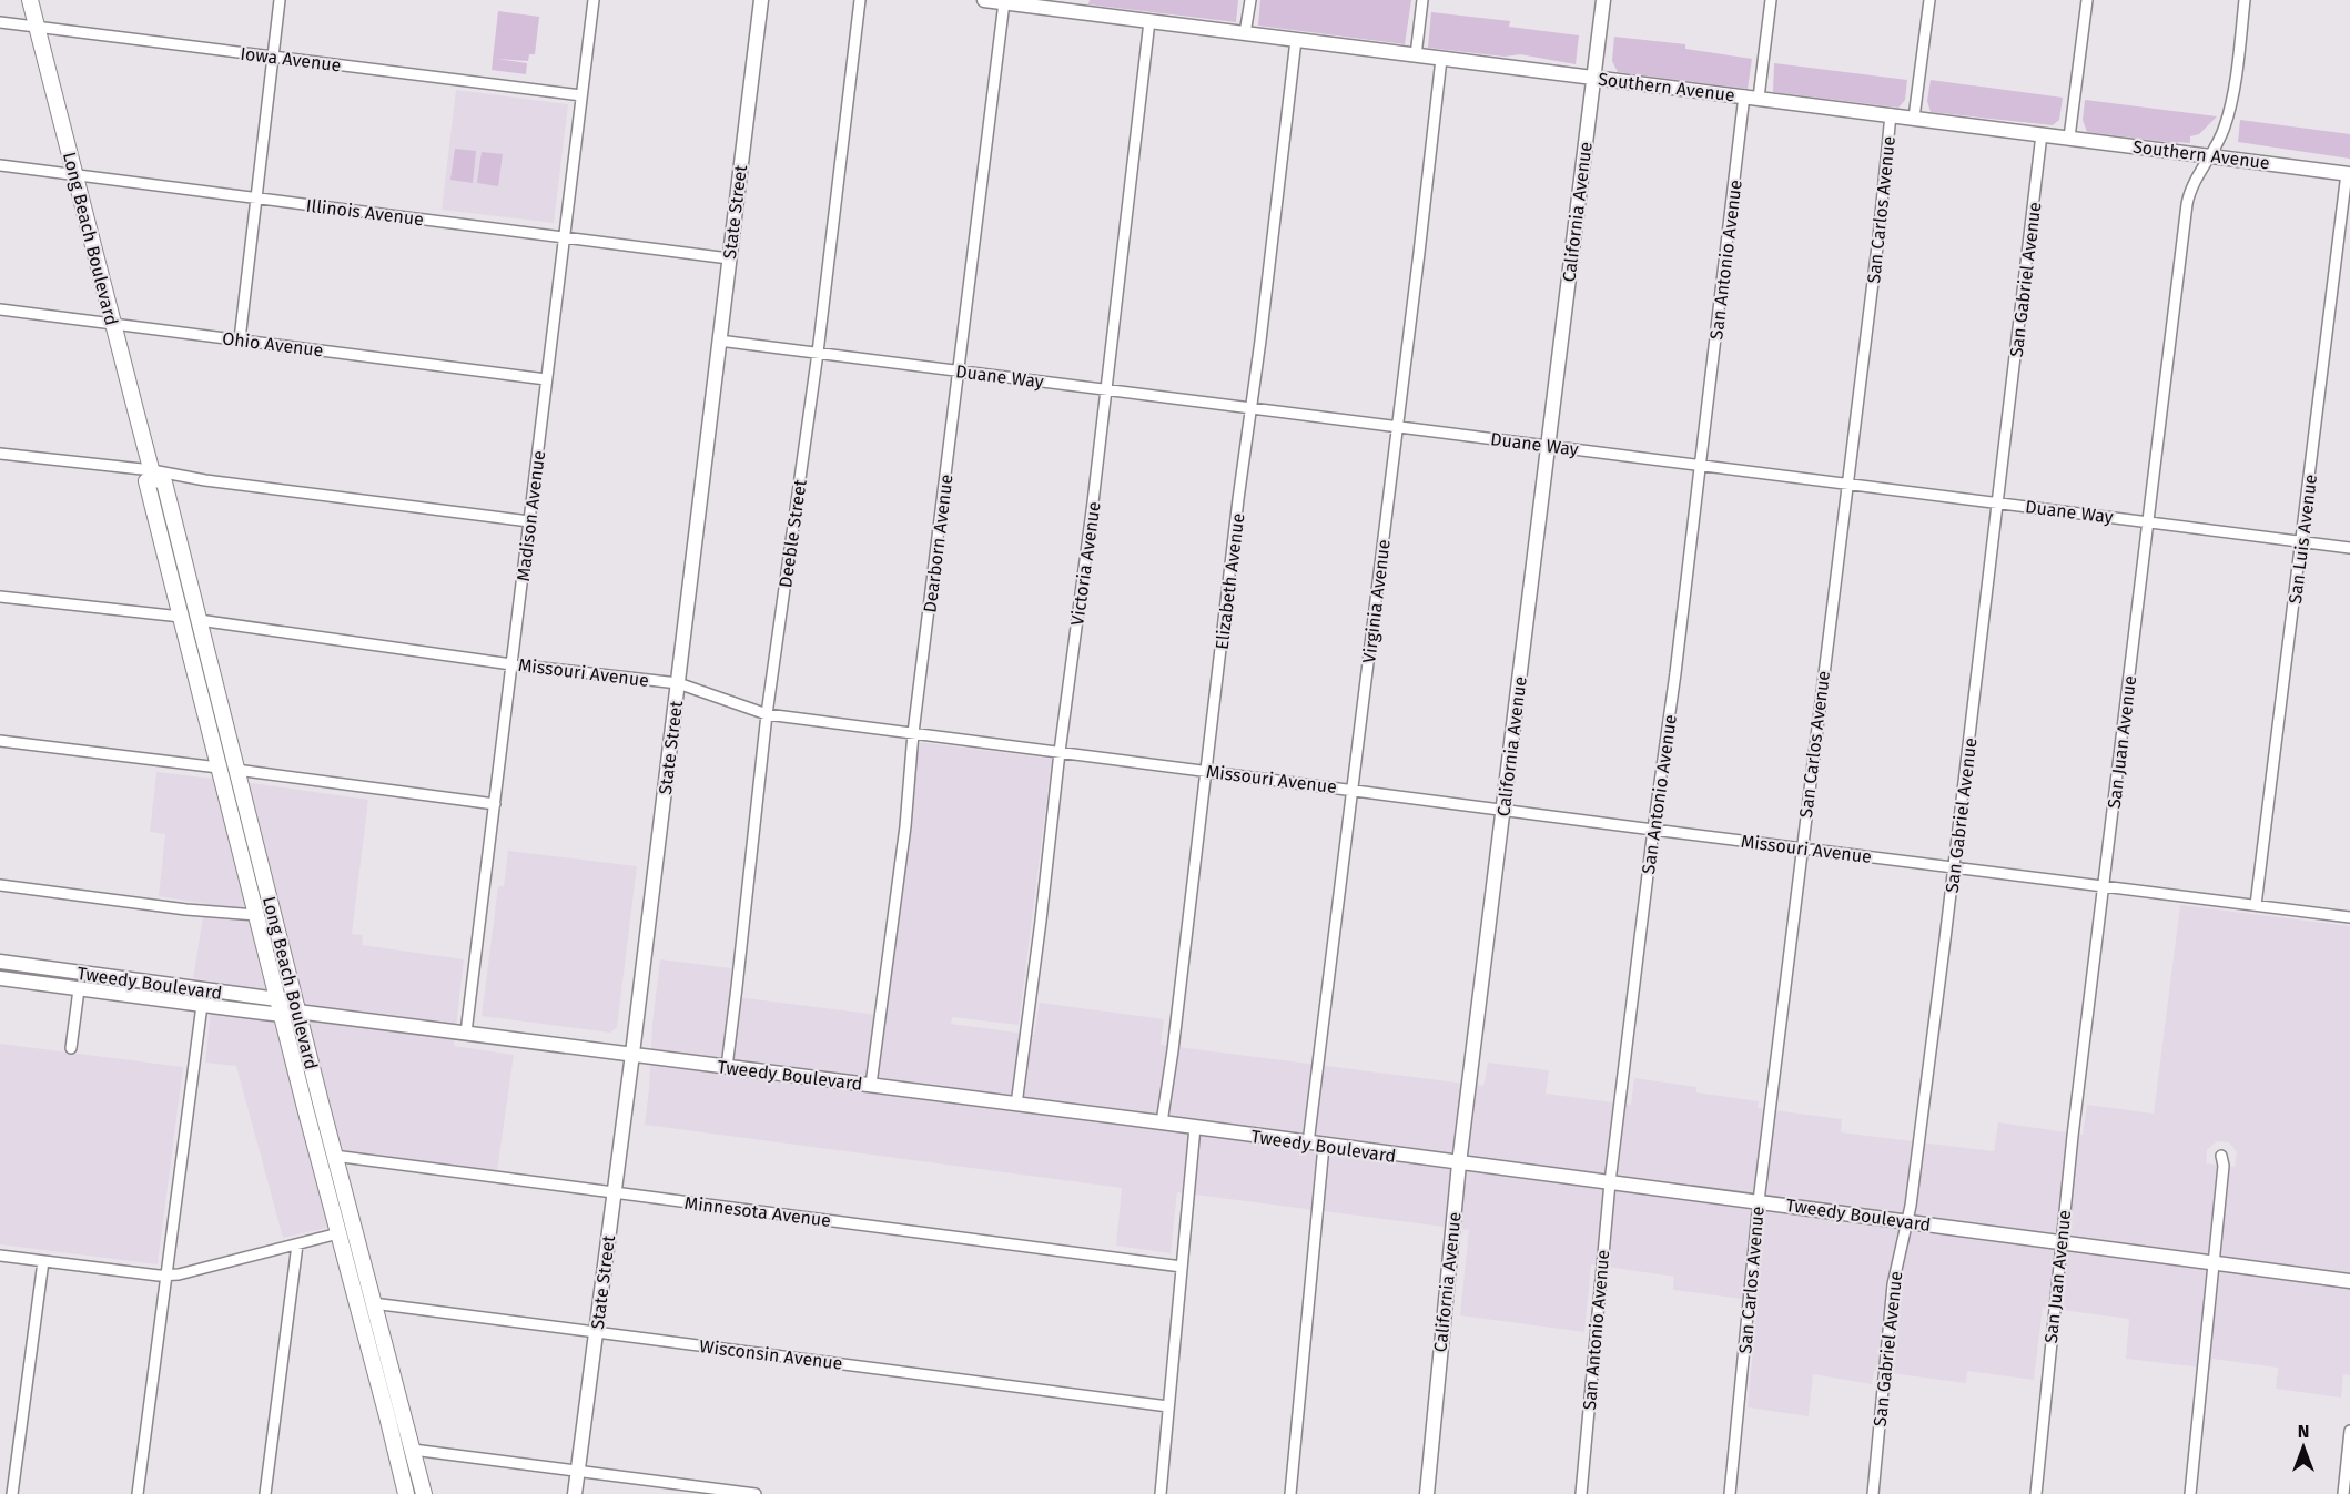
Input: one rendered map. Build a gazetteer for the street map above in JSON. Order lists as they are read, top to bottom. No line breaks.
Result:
{"streets":{"main road":["Southern Avenue","State Street","California Avenue","Long Beach Boulevard","Tweedy Boulevard"],"street":["Iowa Avenue","San Carlos Avenue","Illinois Avenue","San Antonio Avenue","San Gabriel Avenue","Ohio Avenue","Duane Way","Madison Avenue","Deeble Street","San Luis Avenue","Dearborn Avenue","Victoria Avenue","Elizabeth Avenue","Virginia Avenue","Missouri Avenue","San Juan Avenue","Minnesota Avenue","Wisconsin Avenue"]},"crossings":[["Iowa Avenue","Long Beach Boulevard"],["Iowa Avenue","Madison Avenue"],["Southern Avenue","San Carlos Avenue"],["Southern Avenue","California Avenue"],["Southern Avenue","San Antonio Avenue"],["Southern Avenue","San Gabriel Avenue"],["Southern Avenue","San Luis Avenue"],["Southern Avenue","Dearborn Avenue"],["Southern Avenue","Victoria Avenue"],["Southern Avenue","Elizabeth Avenue"],["Southern Avenue","Virginia Avenue"],["Southern Avenue","San Juan Avenue"],["San Carlos Avenue","Duane Way"],["San Carlos Avenue","Missouri Avenue"],["San Carlos Avenue","Tweedy Boulevard"],["Illinois Avenue","State Street"],["Illinois Avenue","Long Beach Boulevard"],["Illinois Avenue","Madison Avenue"],["State Street","Duane Way"],["State Street","Missouri Avenue"],["State Street","Tweedy Boulevard"],["State Street","Minnesota Avenue"],["State Street","Wisconsin Avenue"],["California Avenue","Duane Way"],["California Avenue","Missouri Avenue"],["California Avenue","Tweedy Boulevard"],["Long Beach Boulevard","Ohio Avenue"],["Long Beach Boulevard","Missouri Avenue"],["Long Beach Boulevard","Tweedy Boulevard"],["Long Beach Boulevard","Minnesota Avenue"],["Long Beach Boulevard","Wisconsin Avenue"],["San Antonio Avenue","Duane Way"],["San Antonio Avenue","Missouri Avenue"],["San Antonio Avenue","Tweedy Boulevard"],["San Gabriel Avenue","Duane Way"],["San Gabriel Avenue","Missouri Avenue"],["San Gabriel Avenue","Tweedy Boulevard"],["Ohio Avenue","Madison Avenue"],["Duane Way","Deeble Street"],["Duane Way","San Luis Avenue"],["Duane Way","Dearborn Avenue"],["Duane Way","Victoria Avenue"],["Duane Way","Elizabeth Avenue"],["Duane Way","Virginia Avenue"],["Duane Way","San Juan Avenue"],["Madison Avenue","Missouri Avenue"],["Madison Avenue","Tweedy Boulevard"],["Deeble Street","Missouri Avenue"],["Deeble Street","Tweedy Boulevard"],["San Luis Avenue","Missouri Avenue"],["Dearborn Avenue","Missouri Avenue"],["Dearborn Avenue","Tweedy Boulevard"],["Victoria Avenue","Missouri Avenue"],["Victoria Avenue","Tweedy Boulevard"],["Elizabeth Avenue","Missouri Avenue"],["Elizabeth Avenue","Tweedy Boulevard"],["Virginia Avenue","Missouri Avenue"],["Virginia Avenue","Tweedy Boulevard"],["Missouri Avenue","San Juan Avenue"],["San Juan Avenue","Tweedy Boulevard"]],"north":"top"}
